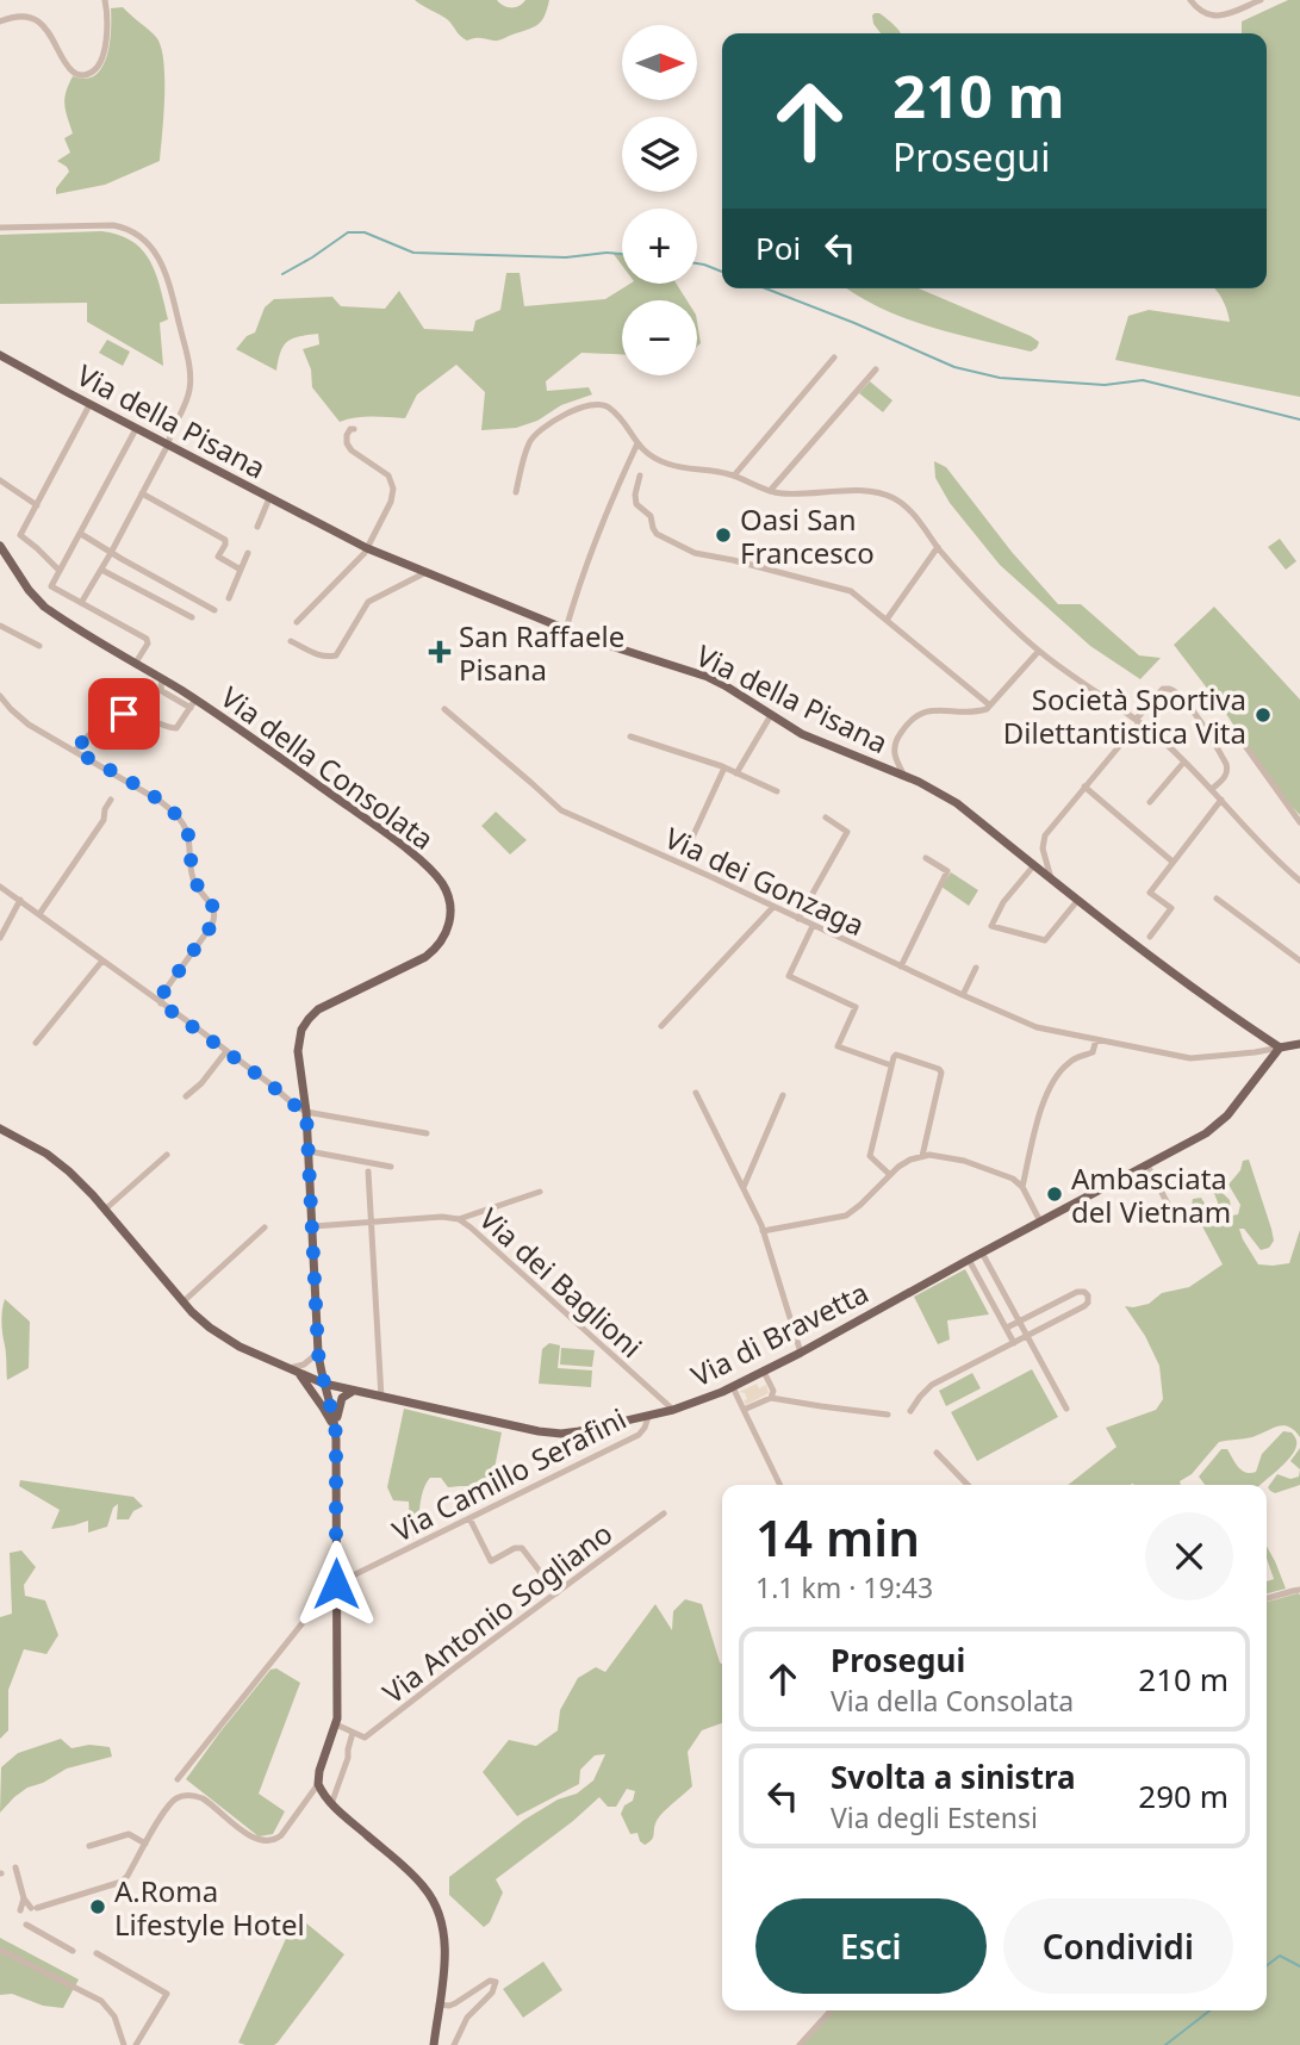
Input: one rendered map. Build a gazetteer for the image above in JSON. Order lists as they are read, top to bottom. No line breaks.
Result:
{"streets":{"main road":["Via della Pisana","Via della Consolata","Via di Bravetta"],"street":["Via dei Gonzaga","Via dei Baglioni","Via Camillo Serafini","Via Antonio Sogliano"]},"crossings":[["Via della Pisana","Via dei Gonzaga"],["Via della Pisana","Via di Bravetta"],["Via della Consolata","Via di Bravetta"],["Via dei Gonzaga","Via di Bravetta"],["Via dei Baglioni","Via di Bravetta"],["Via di Bravetta","Via Camillo Serafini"]],"places":{"other":["Oasi San Francesco","Società Sportiva Dilettantistica Vita","Ambasciata del Vietnam","A.Roma Lifestyle Hotel"],"health":["San Raffaele Pisana"]},"north":"right","page":{"map_buttons":["+","−"],"turn":["210 m","Prosegui"],"then":"Poi","heading":["14 min","1.1 km · 19:43"],"list":[{"name":"Prosegui","note":"Via della Consolata","value":"210 m"},{"name":"Svolta a sinistra","note":"Via degli Estensi","value":"290 m"}],"buttons":["Esci","Condividi"]}}
